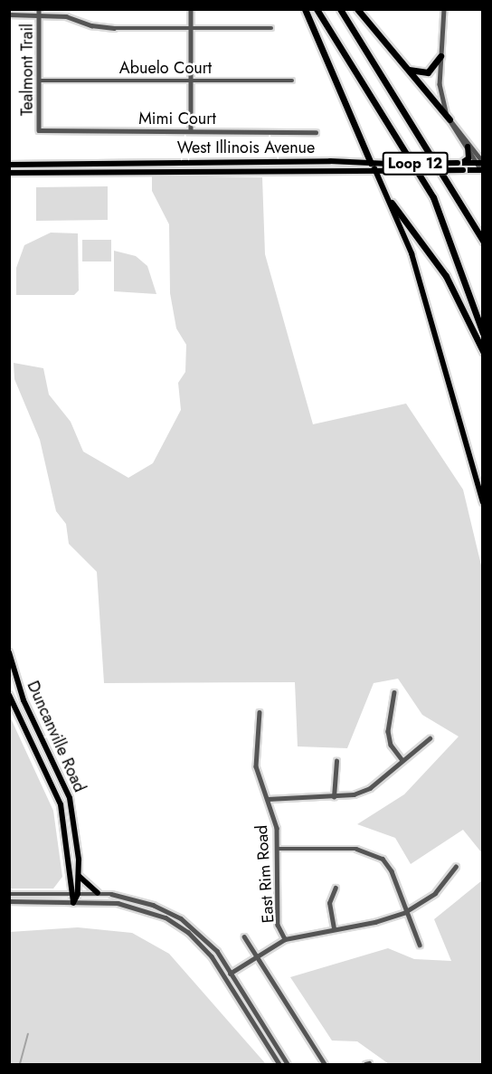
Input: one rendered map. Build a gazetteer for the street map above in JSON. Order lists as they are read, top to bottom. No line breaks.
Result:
{"streets":{"highway":["Loop 12"],"main road":["West Illinois Avenue","Duncanville Road"],"street":["Abuelo Court","Tealmont Trail","Mimi Court","East Rim Road"]},"crossings":[["Abuelo Court","Tealmont Trail"],["Tealmont Trail","Mimi Court"]]}
